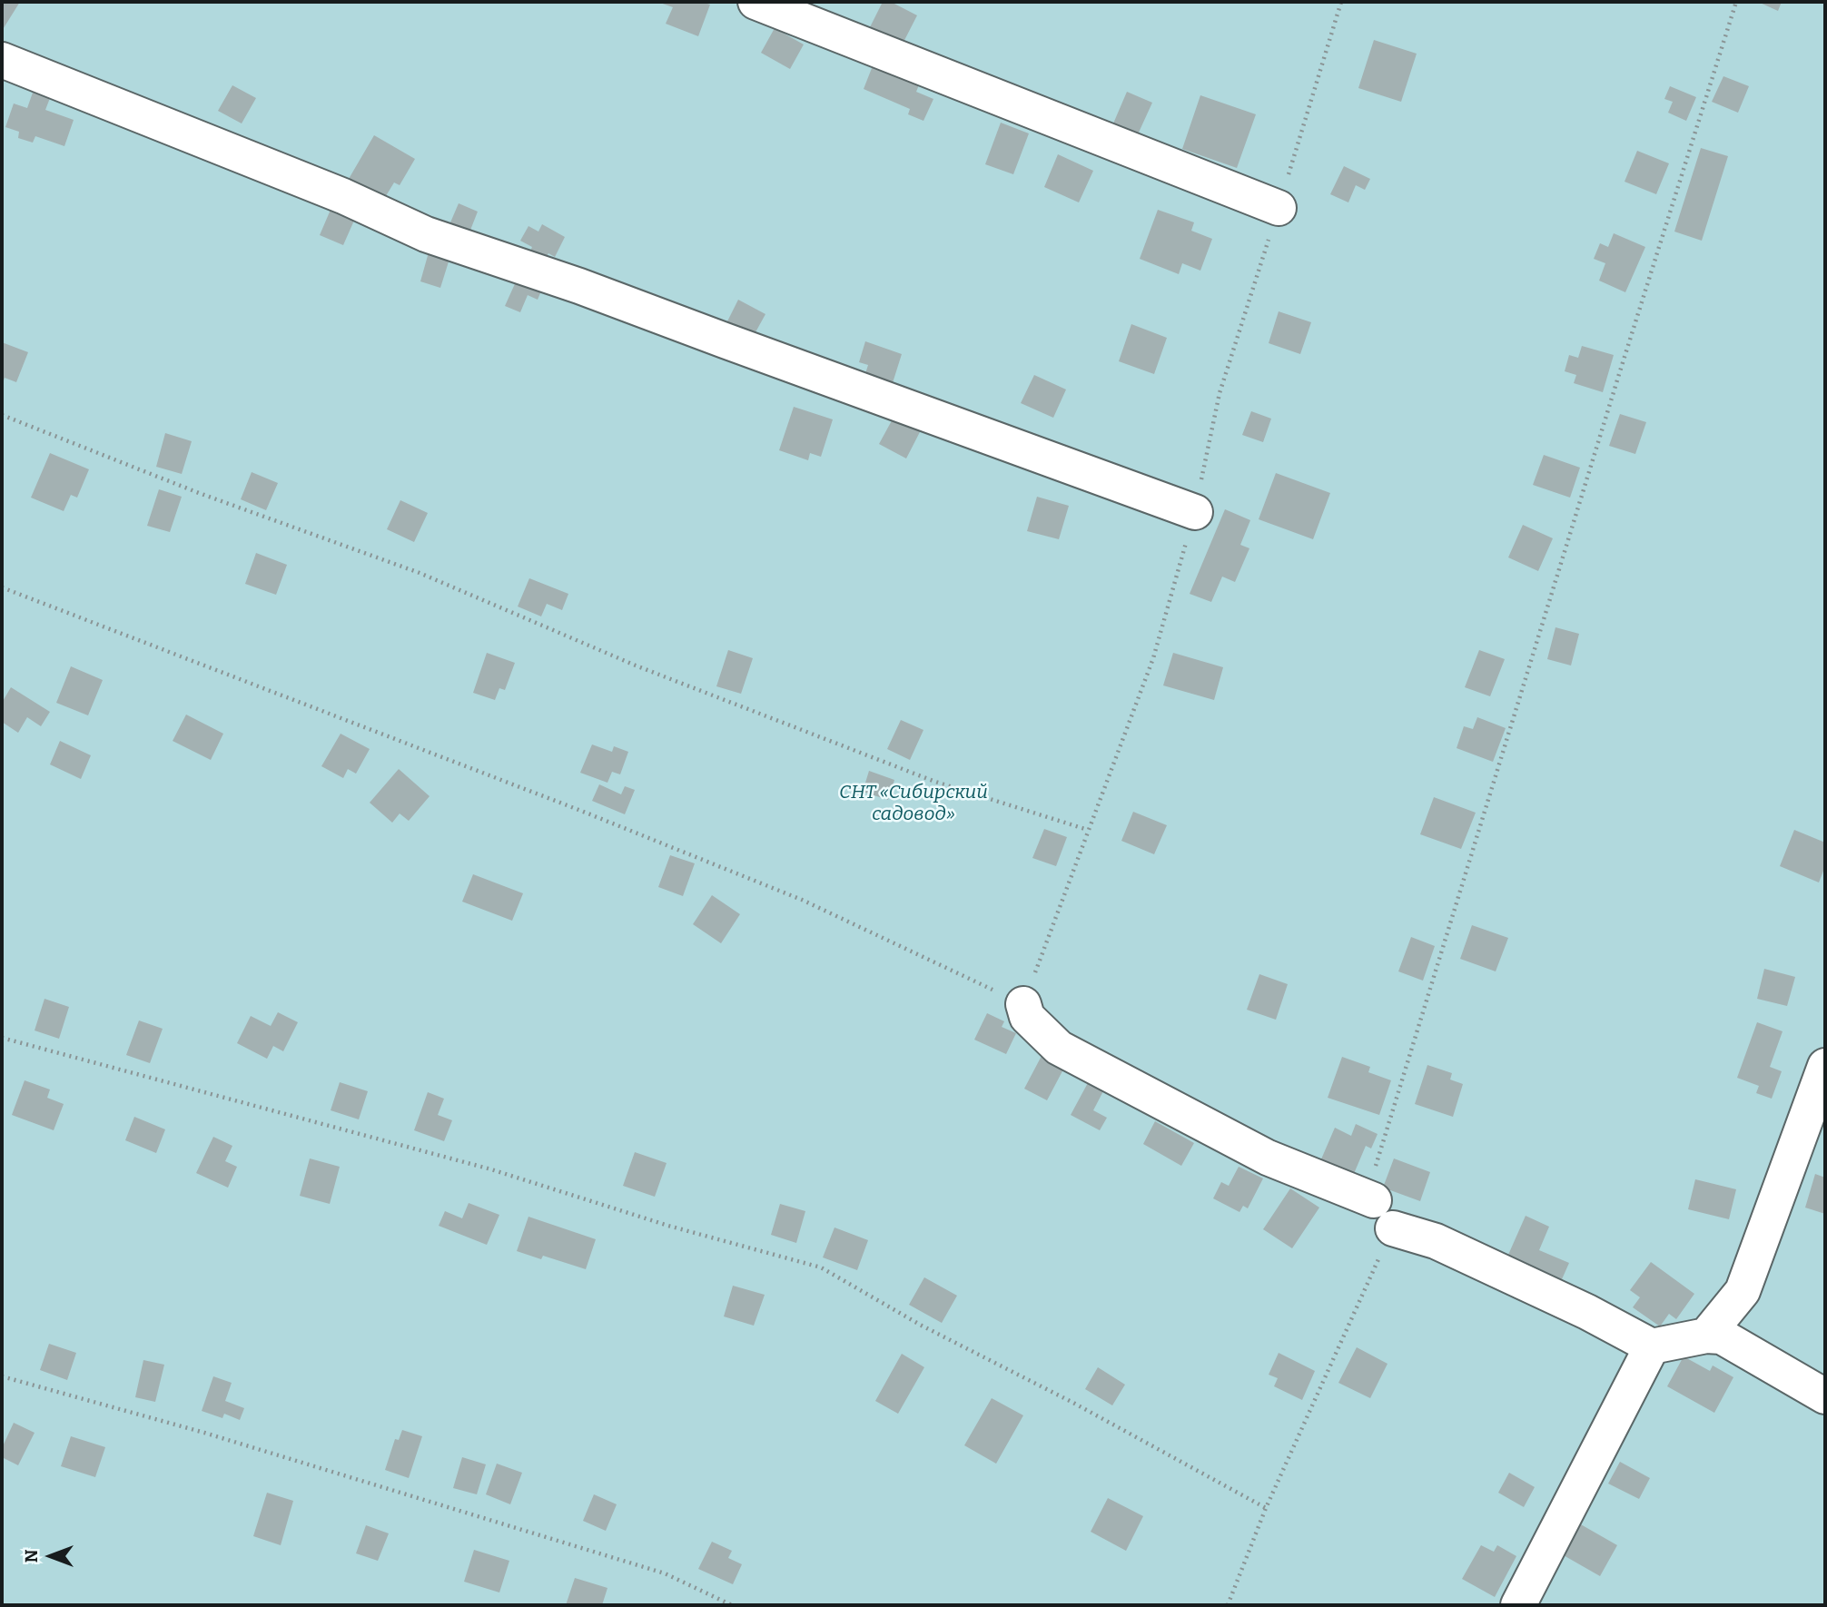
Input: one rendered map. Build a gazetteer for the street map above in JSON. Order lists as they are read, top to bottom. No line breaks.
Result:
{"parks":["СНТ «Сибирский садовод»"],"north":"left"}
